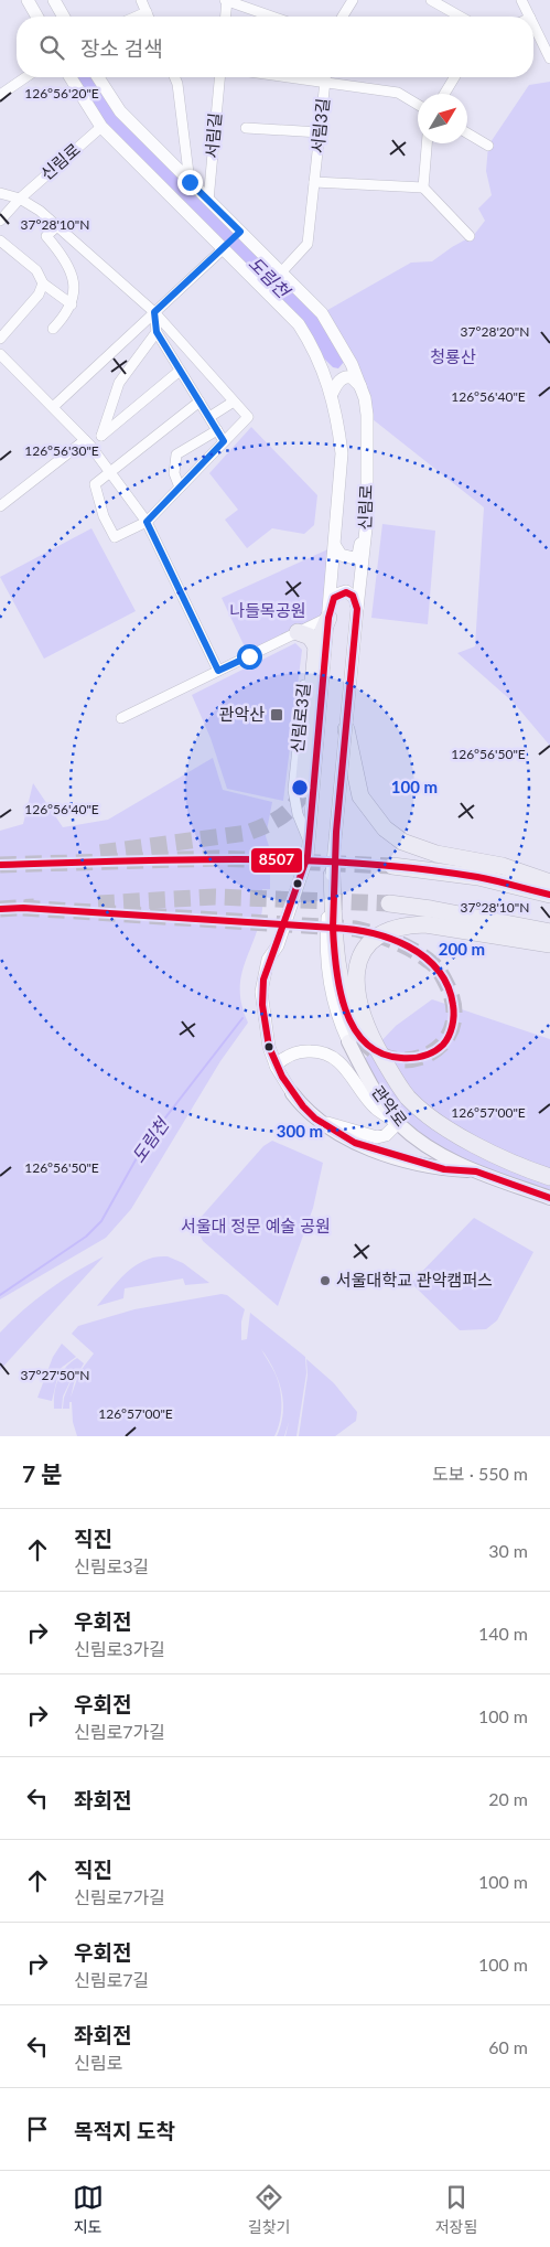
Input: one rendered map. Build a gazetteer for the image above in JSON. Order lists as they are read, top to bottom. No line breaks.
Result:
{"streets":{"main road":["신림로","관악로"],"street":["서림3길","서림길","신림로3길"]},"crossings":[["서림3길","신림로"],["서림길","신림로"],["신림로","신림로3길"],["신림로","관악로"]],"water":["도림천"],"parks":["청룡산","나들목공원","서울대 정문 예술 공원"],"places":{"transit":["관악산"],"other":["서울대학교 관악캠퍼스"]},"lines":["transit line 8507"],"north":"top right","page":{"search":"장소 검색","heading":["7 분","도보 · 550 m"],"list":[["직진","신림로3길","30 m"],["우회전","신림로3가길","140 m"],["우회전","신림로7가길","100 m"],["좌회전","20 m"],["직진","신림로7가길","100 m"],["우회전","신림로7길","100 m"],["좌회전","신림로","60 m"],"목적지 도착"],"nav":["지도","길찾기","저장됨"]},"coordinates":["126°56'20\"E","37°28'10\"N","37°28'20\"N","126°56'40\"E","126°56'30\"E","126°56'50\"E","126°57'00\"E","37°27'50\"N"],"rings":["100 m","200 m","300 m"]}
